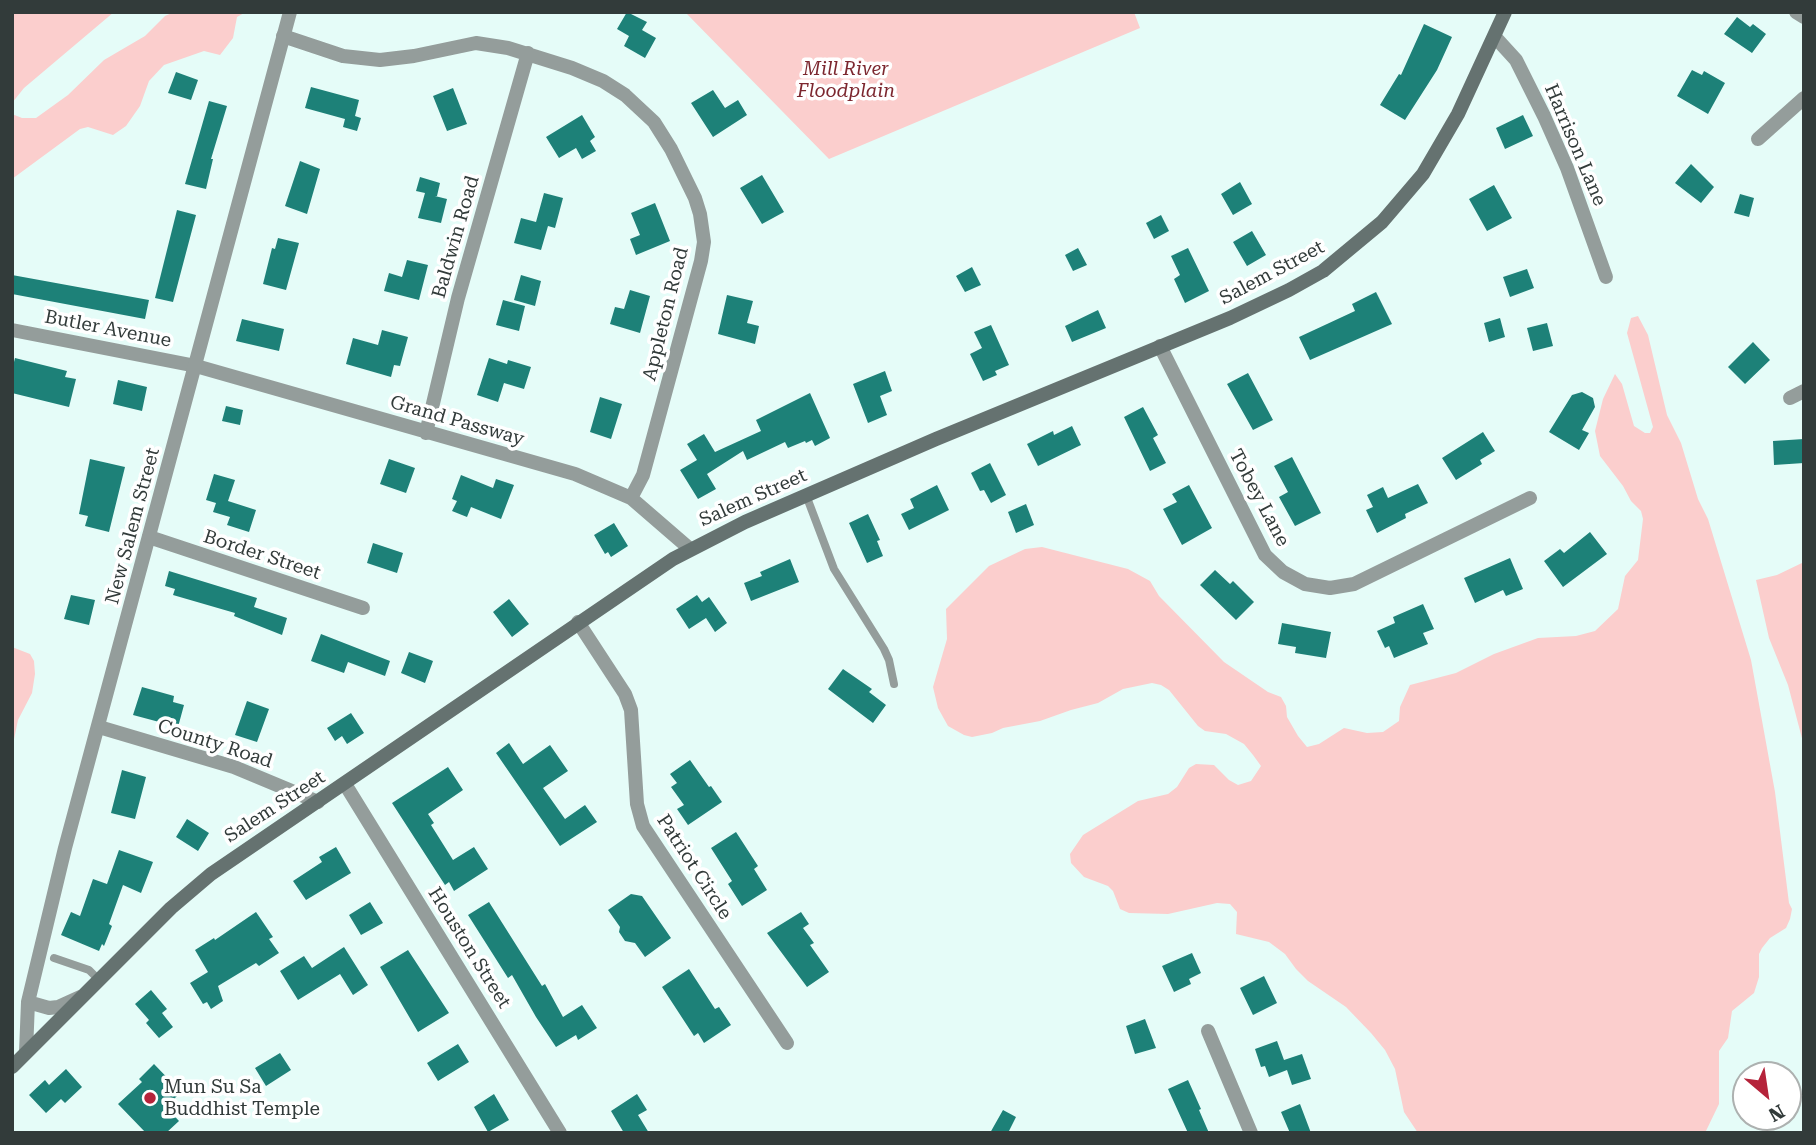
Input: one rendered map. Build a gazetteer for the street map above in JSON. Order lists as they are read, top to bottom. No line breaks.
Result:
{"streets":{"main road":["Salem Street"],"street":["Harrison Lane","Baldwin Road","Appleton Road","Butler Avenue","Grand Passway","Tobey Lane","New Salem Street","Border Street","County Road","Patriot Circle","Houston Street"]},"crossings":[["Harrison Lane","Salem Street"],["Baldwin Road","Appleton Road"],["Baldwin Road","Grand Passway"],["Salem Street","Grand Passway"],["Salem Street","Tobey Lane"],["Salem Street","New Salem Street"],["Salem Street","County Road"],["Salem Street","Patriot Circle"],["Salem Street","Houston Street"],["Appleton Road","Grand Passway"],["Appleton Road","New Salem Street"],["Butler Avenue","Grand Passway"],["Butler Avenue","New Salem Street"],["Grand Passway","New Salem Street"],["New Salem Street","Border Street"],["New Salem Street","County Road"]],"parks":["Mill River Floodplain"],"places":["Mun Su Sa Buddhist Temple"],"north":"bottom right"}
